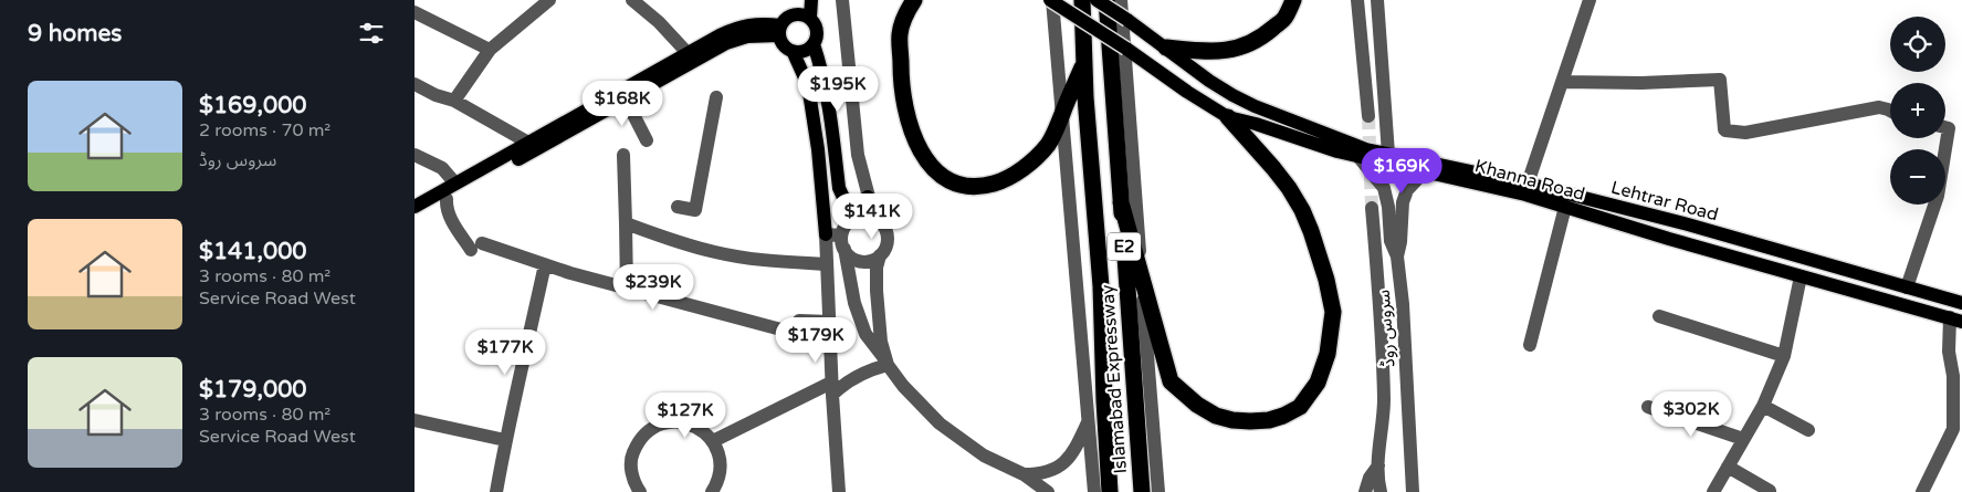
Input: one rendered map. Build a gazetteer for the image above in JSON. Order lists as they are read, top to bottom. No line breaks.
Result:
{"streets":{"highway":["E2","Islamabad Expressway"],"main road":["Khanna Road","Lehtrar Road"],"street":["سروس روڈ"]},"crossings":[["Khanna Road","سروس روڈ"]],"page":{"heading":"9 homes","map_buttons":["+","−"],"list":[{"name":"$169,000","note":"2 rooms · 70 m² · سروس روڈ"},{"name":"$141,000","note":"3 rooms · 80 m² · Service Road West"},{"name":"$179,000","note":"3 rooms · 80 m² · Service Road West"}],"price":["$195K","$168K","$169K","$141K","$239K","$179K","$177K","$302K","$127K"]}}
